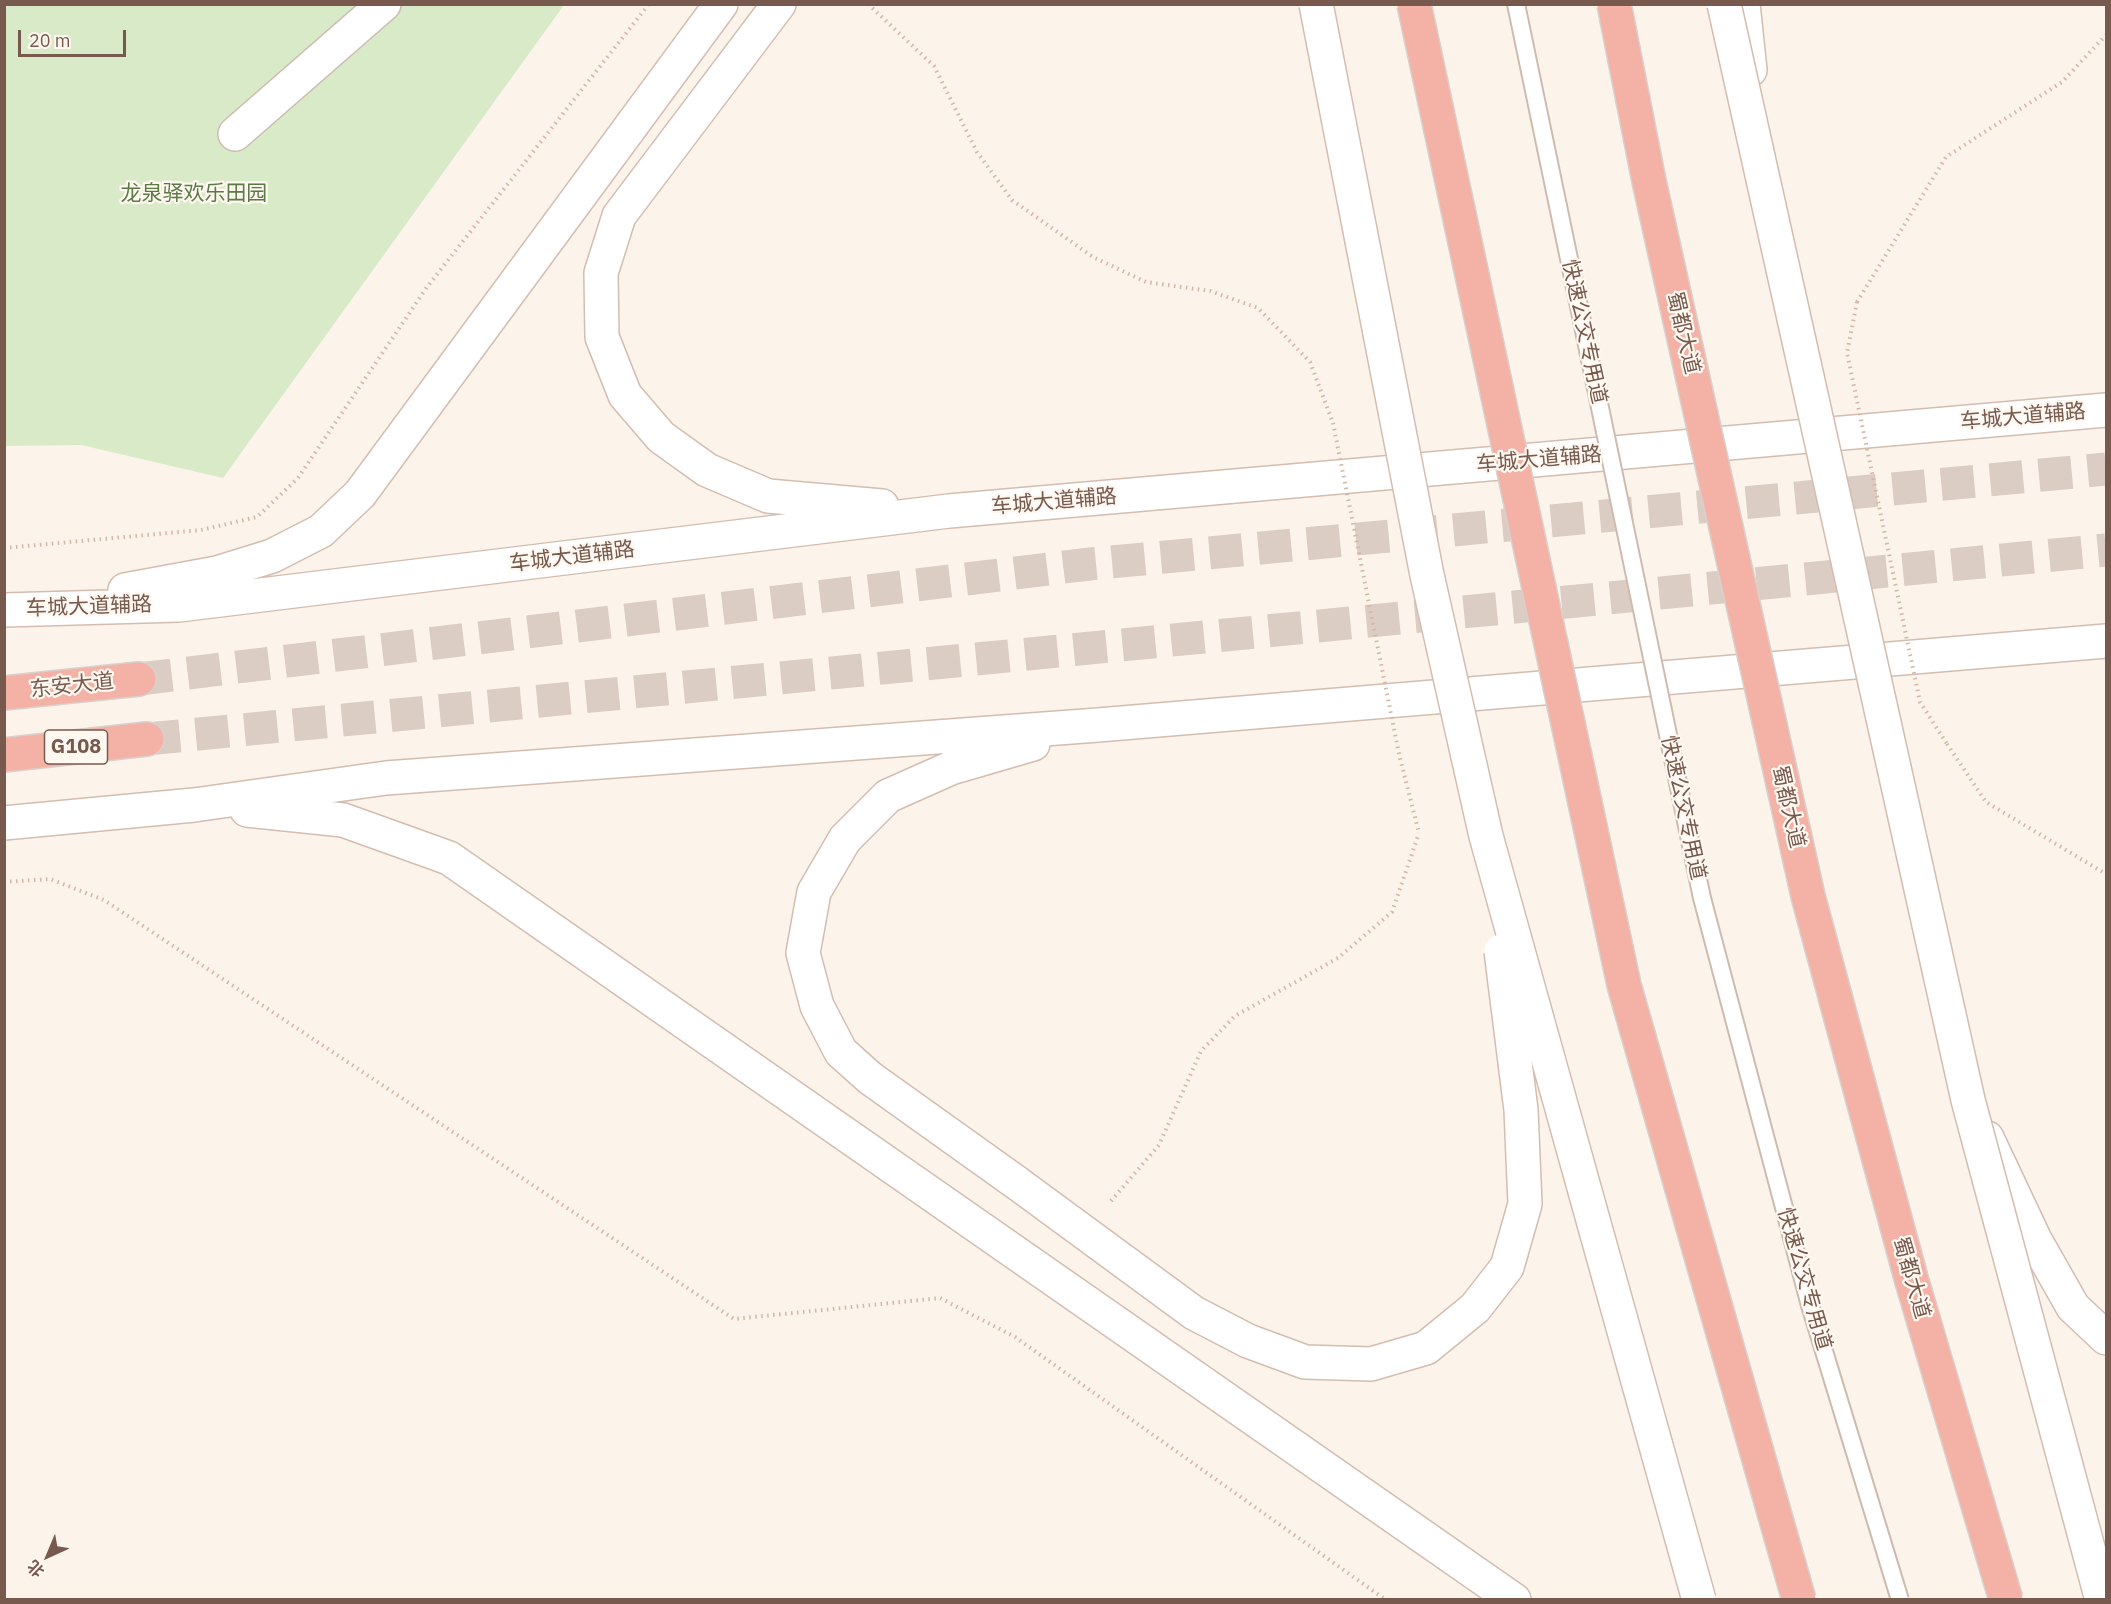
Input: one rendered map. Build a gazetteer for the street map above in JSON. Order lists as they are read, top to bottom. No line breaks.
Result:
{"streets":{"highway":["蜀都大道","东安大道","G108"],"main road":["车城大道辅路"],"lane":["快速公交专用道"]},"parks":["龙泉驿欢乐田园"],"scale_bar":"20 m","north":"bottom left"}
